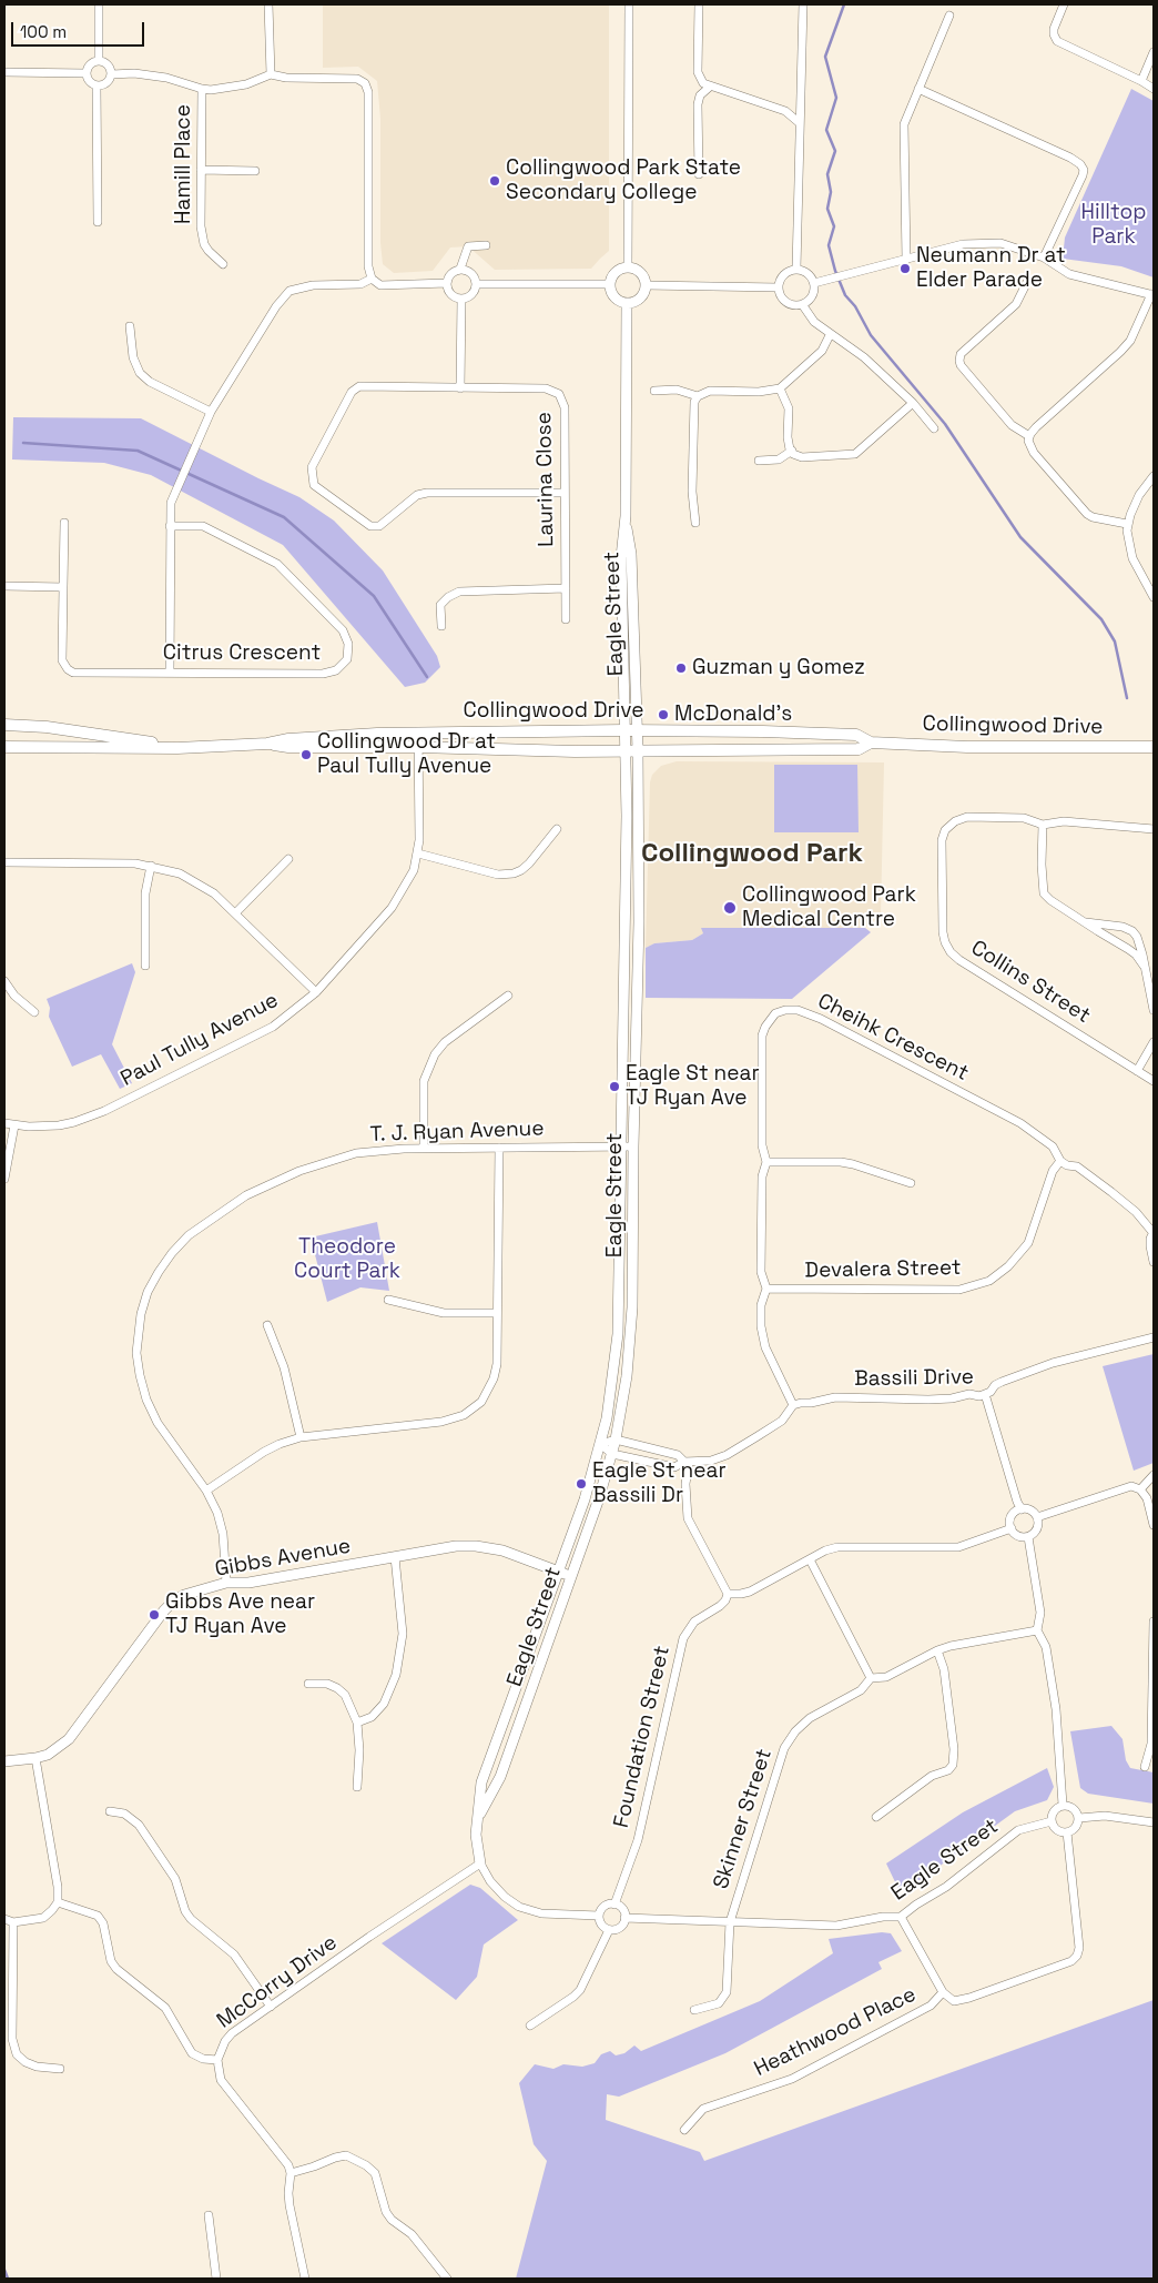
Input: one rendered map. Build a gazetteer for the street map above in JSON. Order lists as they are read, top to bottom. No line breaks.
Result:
{"streets":{"main road":["Collingwood Drive"],"street":["Hamill Place","Laurina Close","Eagle Street","Citrus Crescent","Collins Street","Cheihk Crescent","Paul Tully Avenue","T. J. Ryan Avenue","Devalera Street","Bassili Drive","Gibbs Avenue","Foundation Street","Skinner Street","McCorry Drive","Heathwood Place"]},"crossings":[["Eagle Street","Collingwood Drive"],["Eagle Street","T. J. Ryan Avenue"],["Eagle Street","Gibbs Avenue"],["Eagle Street","Foundation Street"],["Eagle Street","Skinner Street"],["Eagle Street","McCorry Drive"],["Collingwood Drive","Paul Tully Avenue"],["Cheihk Crescent","Devalera Street"],["Cheihk Crescent","Bassili Drive"],["T. J. Ryan Avenue","Gibbs Avenue"]],"districts":["Collingwood Park"],"parks":["Hilltop Park","Theodore Court Park"],"places":["Collingwood Park State Secondary College","Neumann Dr at Elder Parade","Guzman y Gomez","McDonald's","Collingwood Dr at Paul Tully Avenue","Collingwood Park Medical Centre","Eagle St near TJ Ryan Ave","Eagle St near Bassili Dr","Gibbs Ave near TJ Ryan Ave"],"scale_bar":"100 m"}
